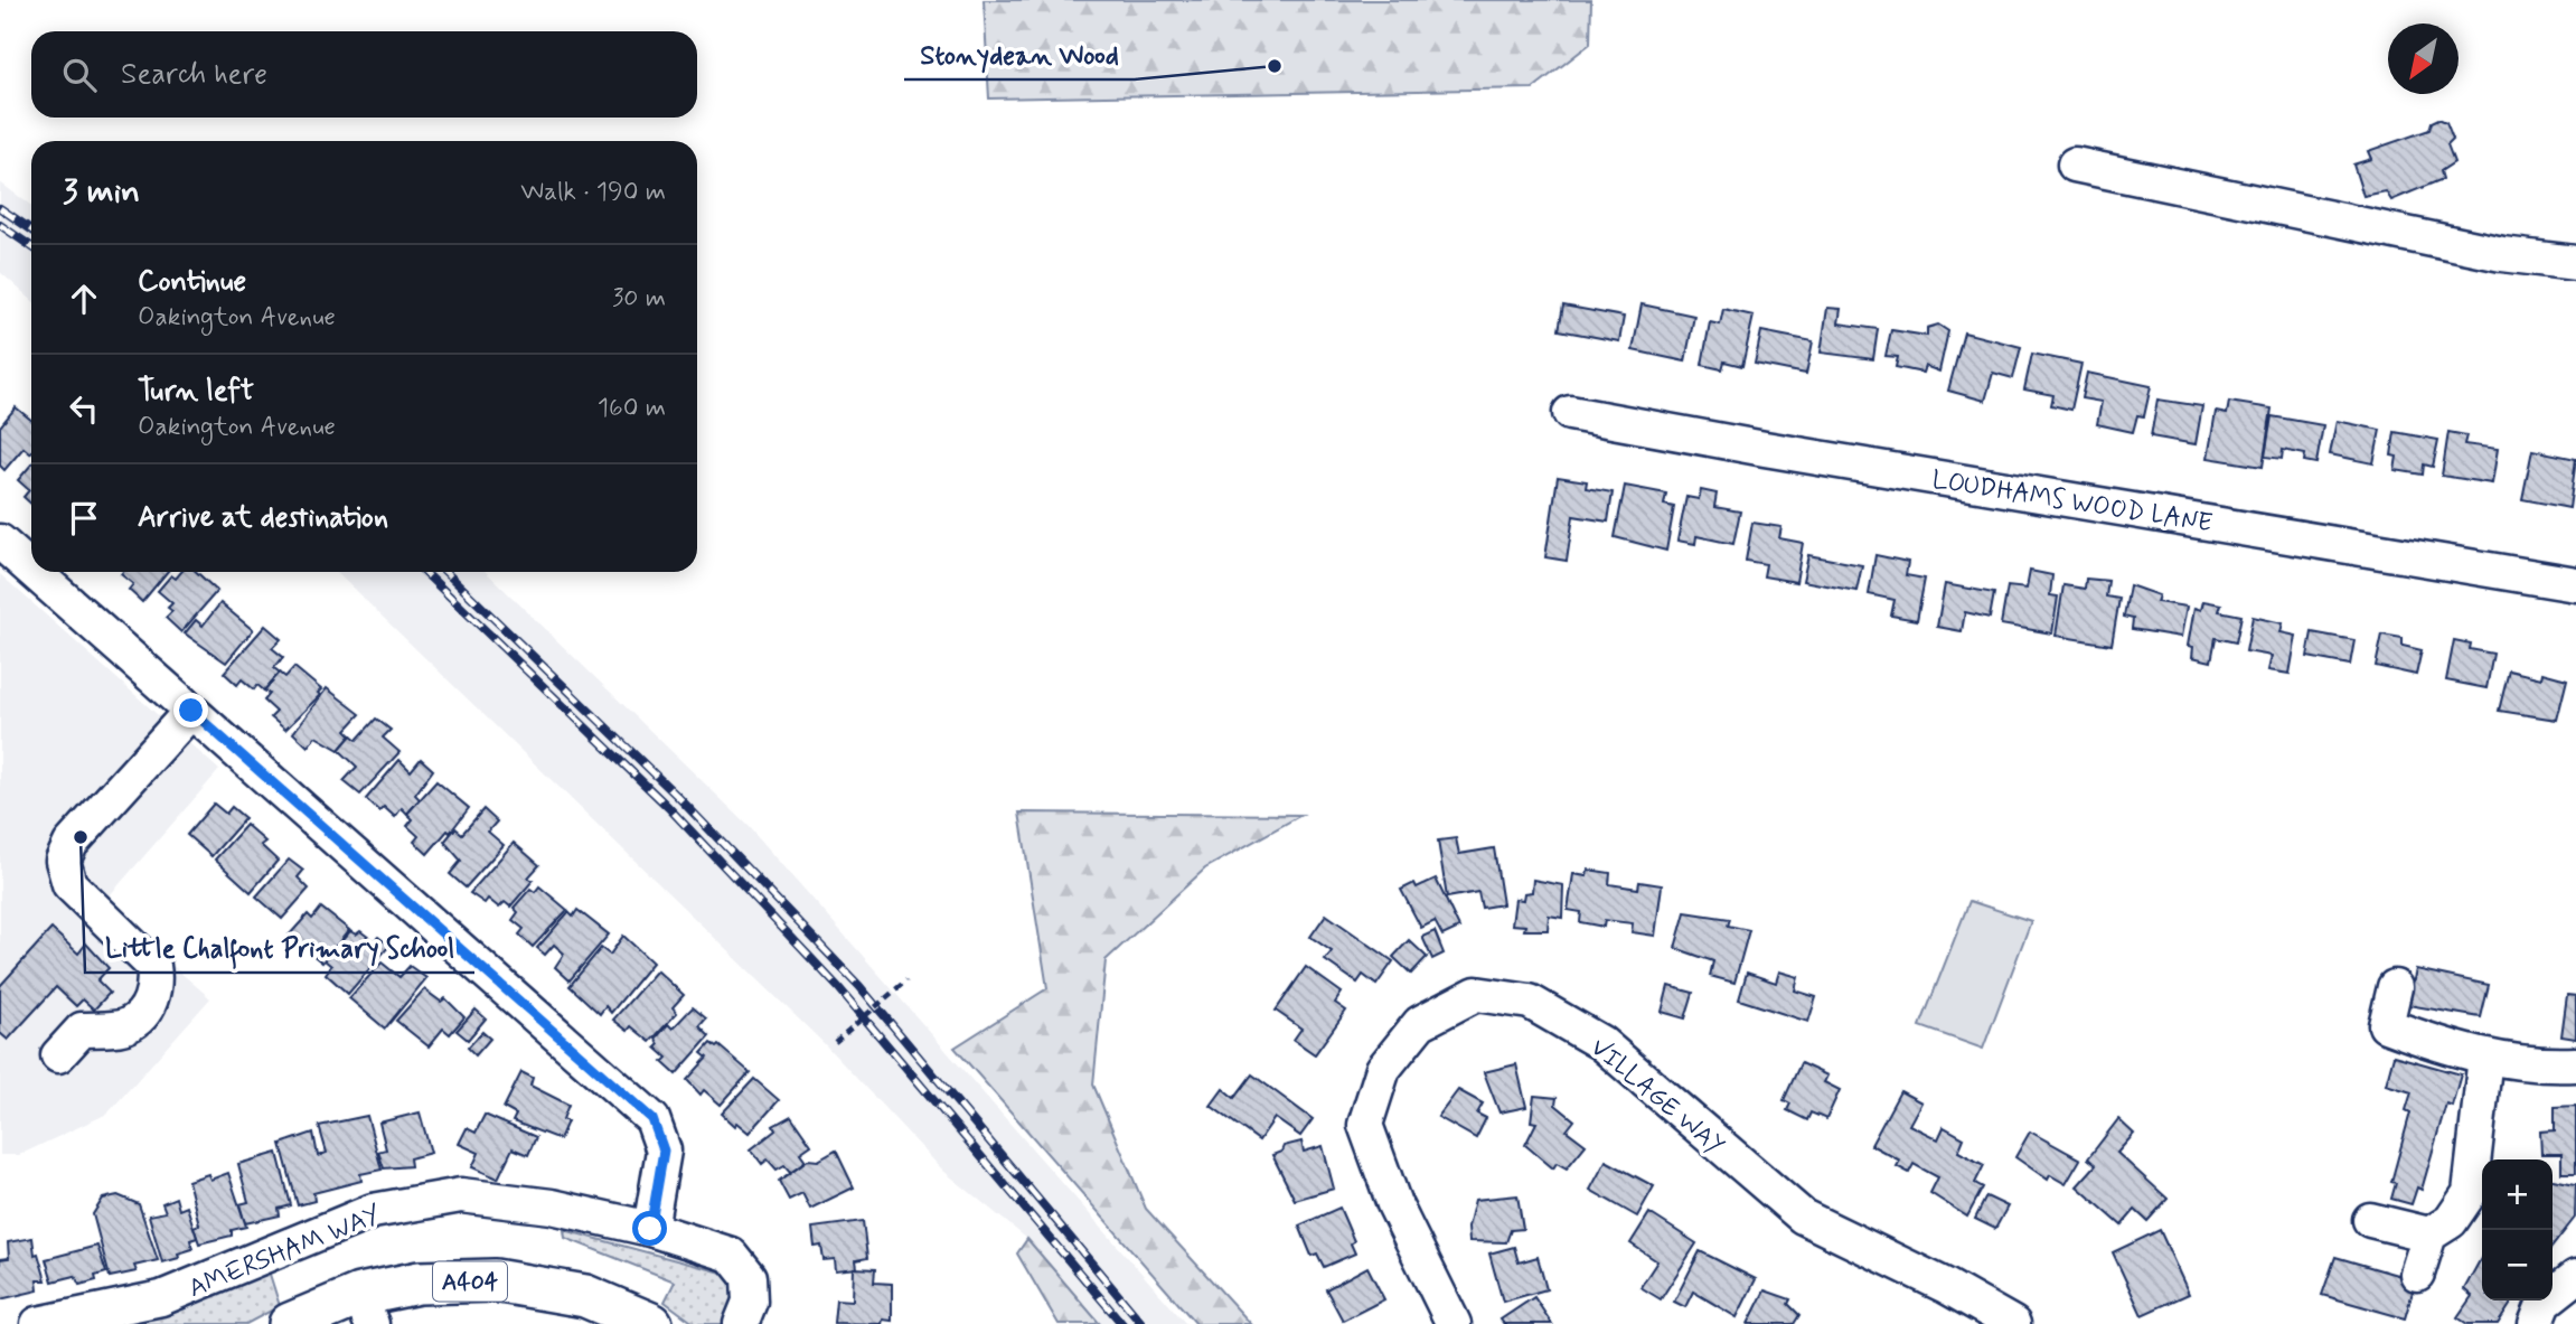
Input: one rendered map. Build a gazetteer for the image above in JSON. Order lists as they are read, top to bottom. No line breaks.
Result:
{"streets":{"main road":["A404"],"street":["LOUDHAMS WOOD LANE","VILLAGE WAY","AMERSHAM WAY"]},"places":["Stonydean Wood","Little Chalfont Primary School"],"north":"bottom left","page":{"search":"Search here","heading":["3 min","Walk · 190 m"],"list":[["Continue","Oakington Avenue","30 m"],["Turn left","Oakington Avenue","160 m"],"Arrive at destination"],"map_buttons":["+","−"]}}
